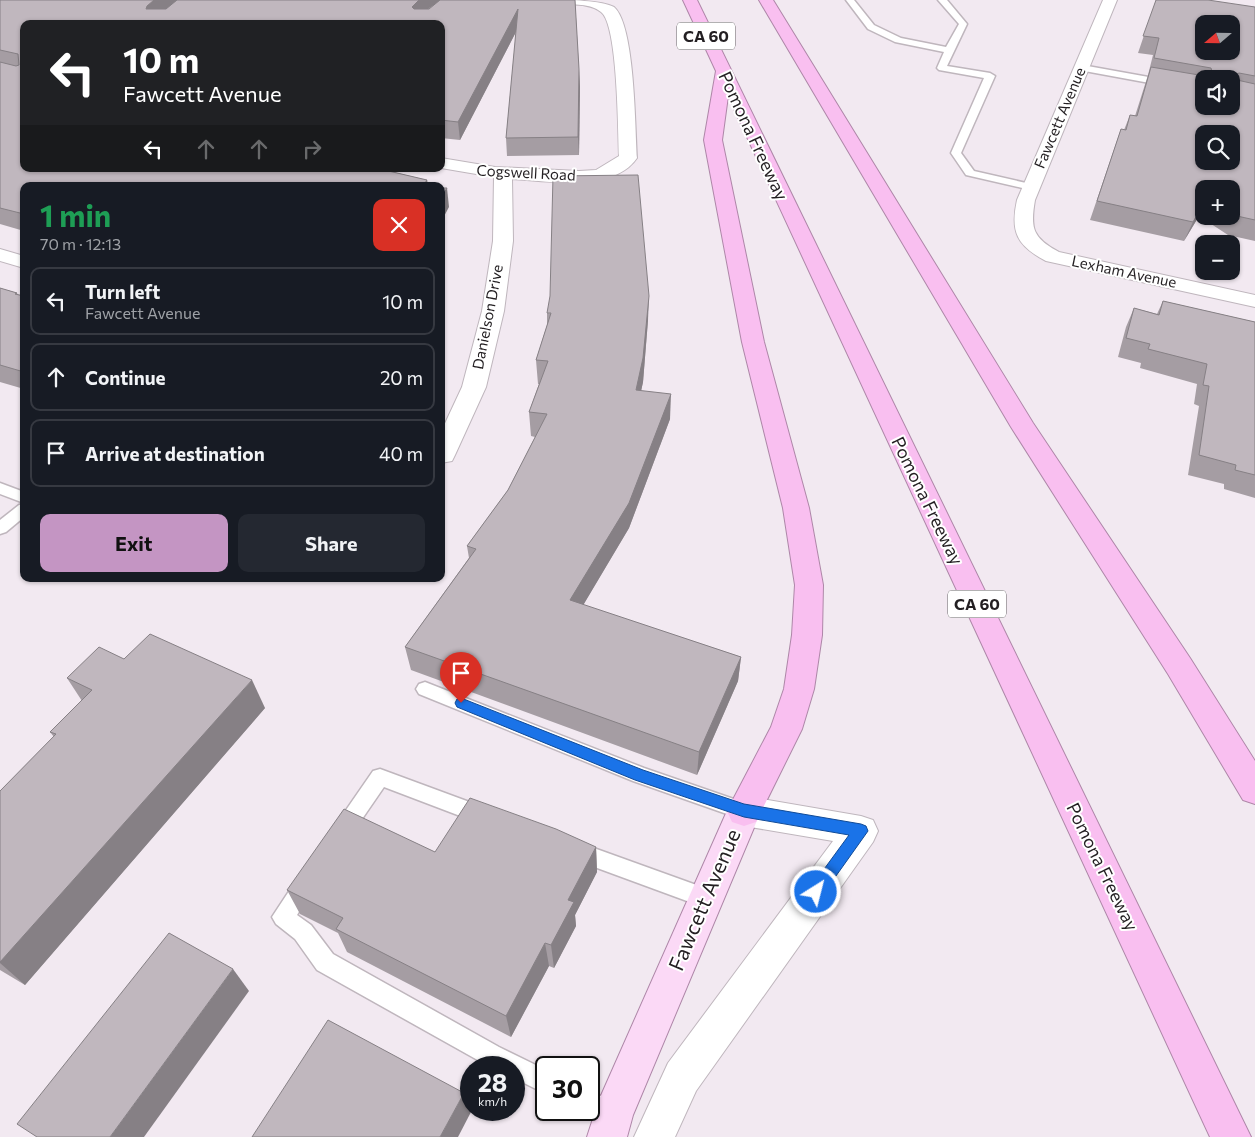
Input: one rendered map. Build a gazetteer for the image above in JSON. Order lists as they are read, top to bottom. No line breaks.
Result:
{"streets":{"highway":["CA 60","Pomona Freeway"],"main road":["Fawcett Avenue"],"street":["Cogswell Road","Lexham Avenue","Danielson Drive"]},"crossings":[["Fawcett Avenue","Lexham Avenue"],["Cogswell Road","Danielson Drive"]],"north":"left","page":{"map_buttons":["+","−"],"turn":["10 m","Fawcett Avenue"],"heading":["1 min","70 m · 12:13"],"list":[{"name":"Turn left","note":"Fawcett Avenue","value":"10 m"},{"name":"Continue","value":"20 m"},{"name":"Arrive at destination","value":"40 m"}],"buttons":["Exit","Share"],"speed":"28 km/h","limit":"30"}}
